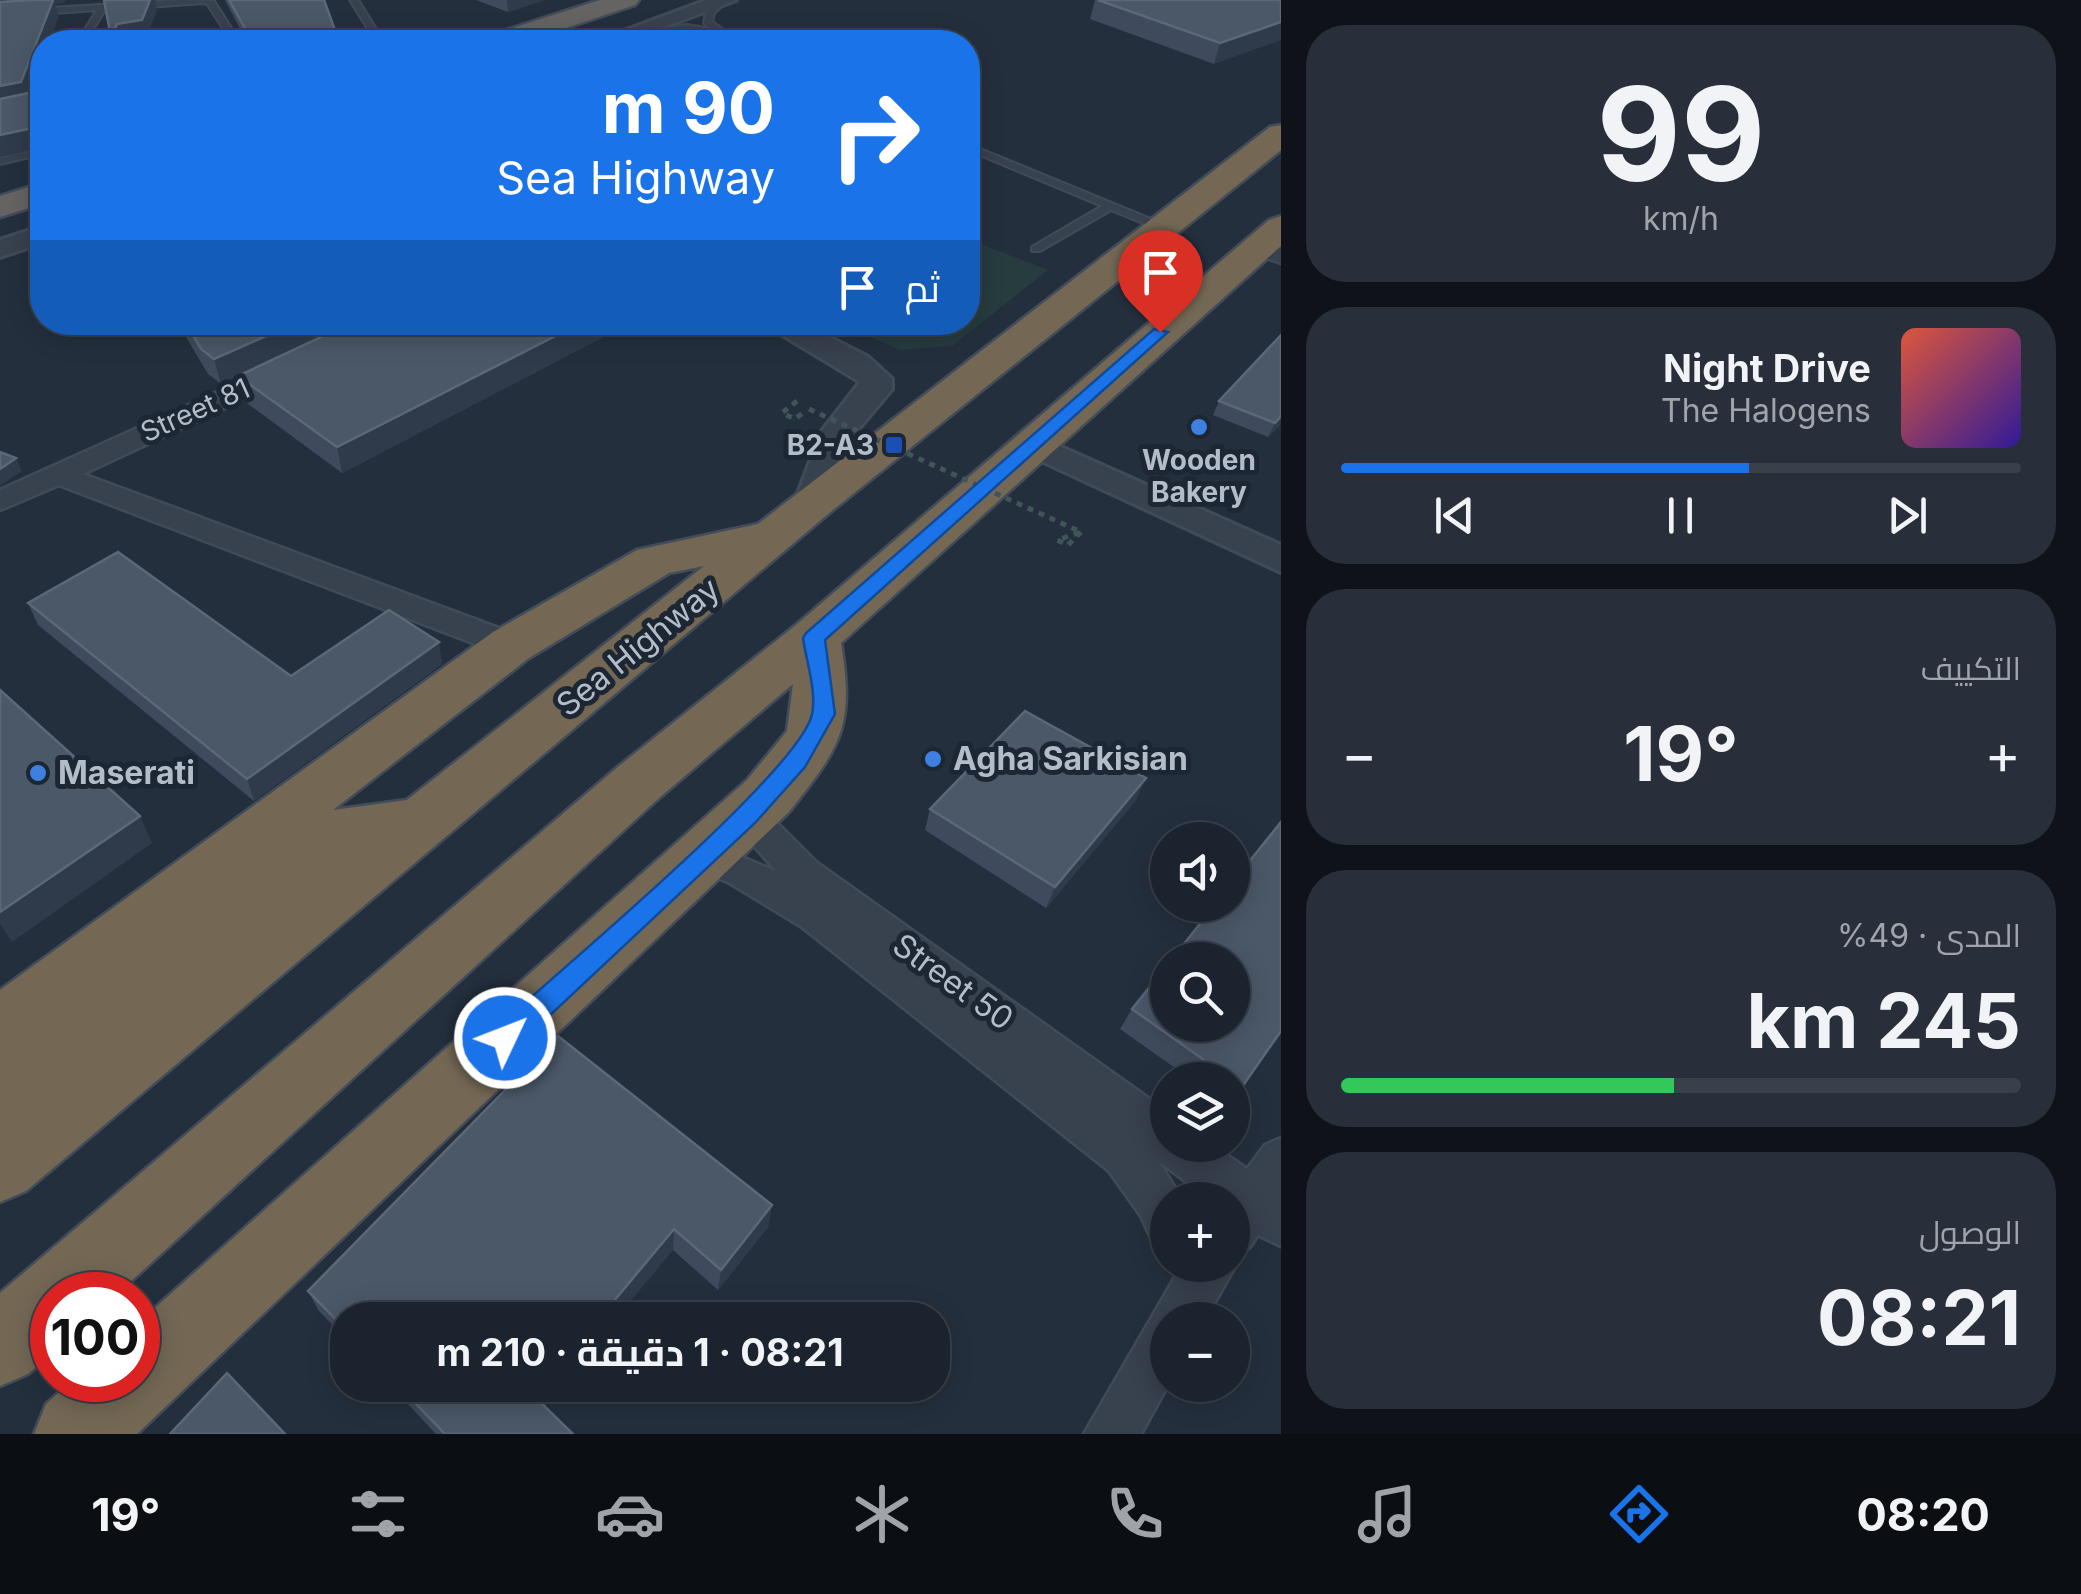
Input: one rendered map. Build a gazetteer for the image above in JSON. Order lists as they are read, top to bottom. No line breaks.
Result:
{"streets":{"highway":["Sea Highway"],"street":["Street 81","Street 50"]},"places":{"other":["Wooden Bakery","Agha Sarkisian","Maserati"],"transit":["B2-A3"]},"page":{"tile":[["99","km/h"],"التكييف",["المدى · 49%","245 km"],["الوصول","08:21"]],"turn":["90 m","Sea Highway"],"then":"ثم","song":["Night Drive","The Halogens"],"heat":["−","19°","+"],"map_buttons":["+","−"],"limit":"100","trip":"08:21 · 1 دقيقة · 210 m","tabs":["08:20","19°"]}}
